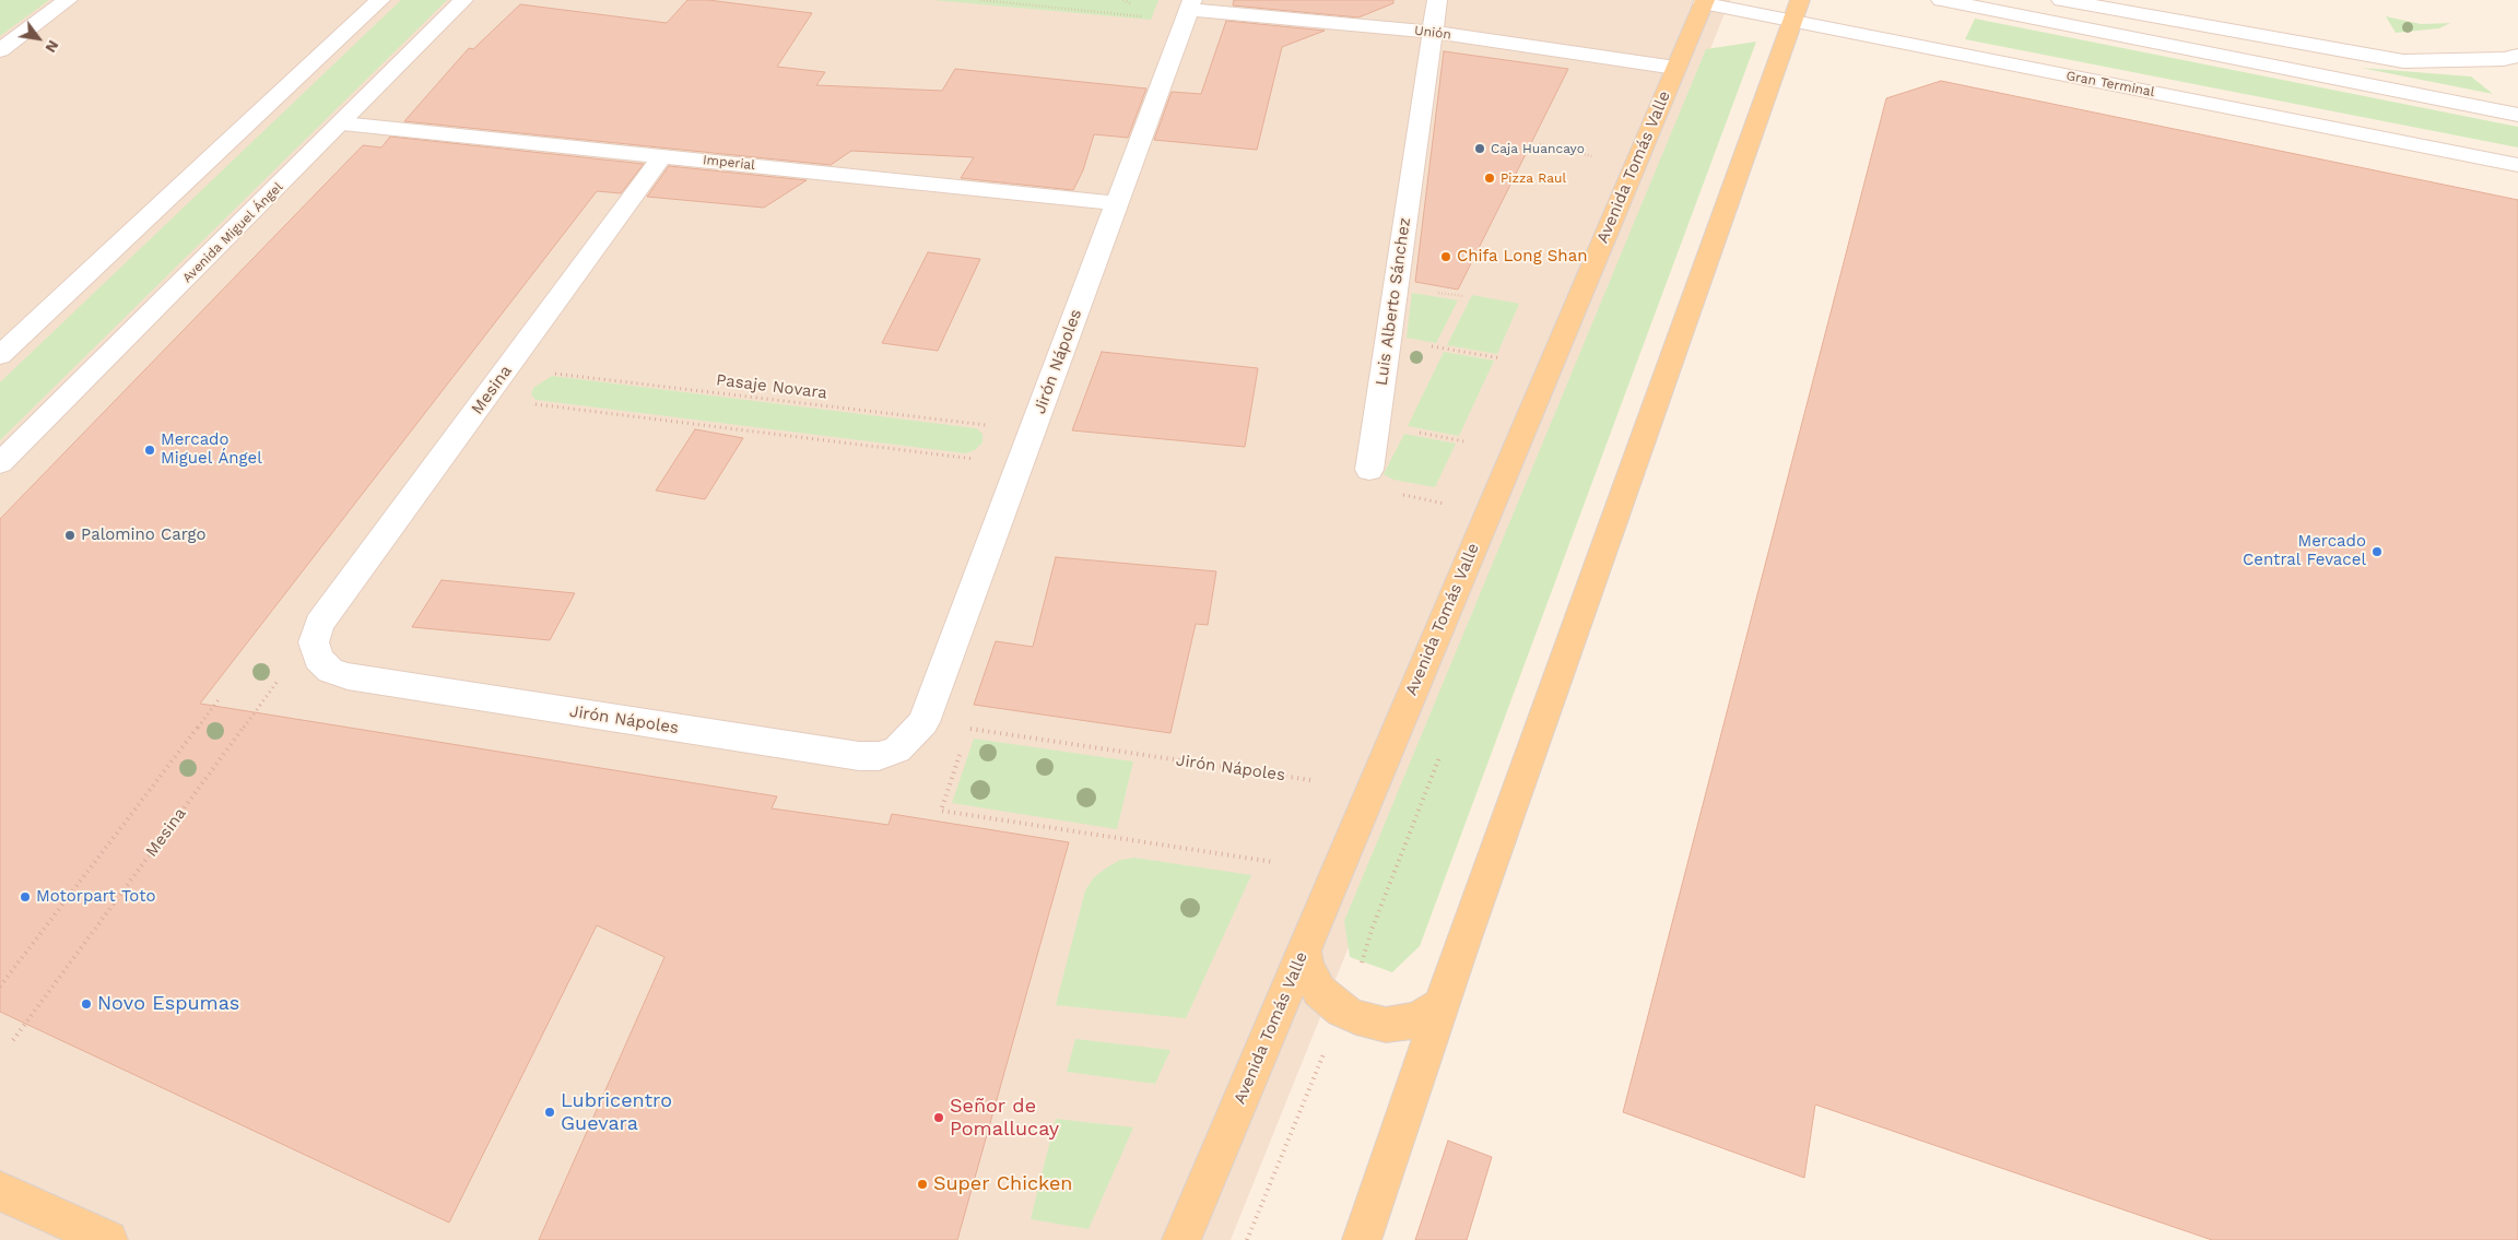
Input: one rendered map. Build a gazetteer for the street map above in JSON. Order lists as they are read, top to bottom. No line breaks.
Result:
{"streets":{"main road":["Avenida Tomás Valle"],"street":["Unión","Gran Terminal","Imperial","Avenida Miguel Ángel","Luis Alberto Sánchez","Jirón Nápoles","Mesina"],"path":["Pasaje Novara"]},"crossings":[["Unión","Avenida Tomás Valle"],["Unión","Luis Alberto Sánchez"],["Unión","Jirón Nápoles"],["Gran Terminal","Avenida Tomás Valle"],["Imperial","Avenida Miguel Ángel"],["Imperial","Jirón Nápoles"],["Imperial","Mesina"],["Jirón Nápoles","Pasaje Novara"],["Jirón Nápoles","Mesina"],["Pasaje Novara","Mesina"]],"places":["Caja Huancayo","Pizza Raul","Chifa Long Shan","Mercado Miguel Ángel","Palomino Cargo","Mercado Central Fevacel","Motorpart Toto","Novo Espumas","Lubricentro Guevara","Señor de Pomallucay","Super Chicken"],"north":"bottom right"}
